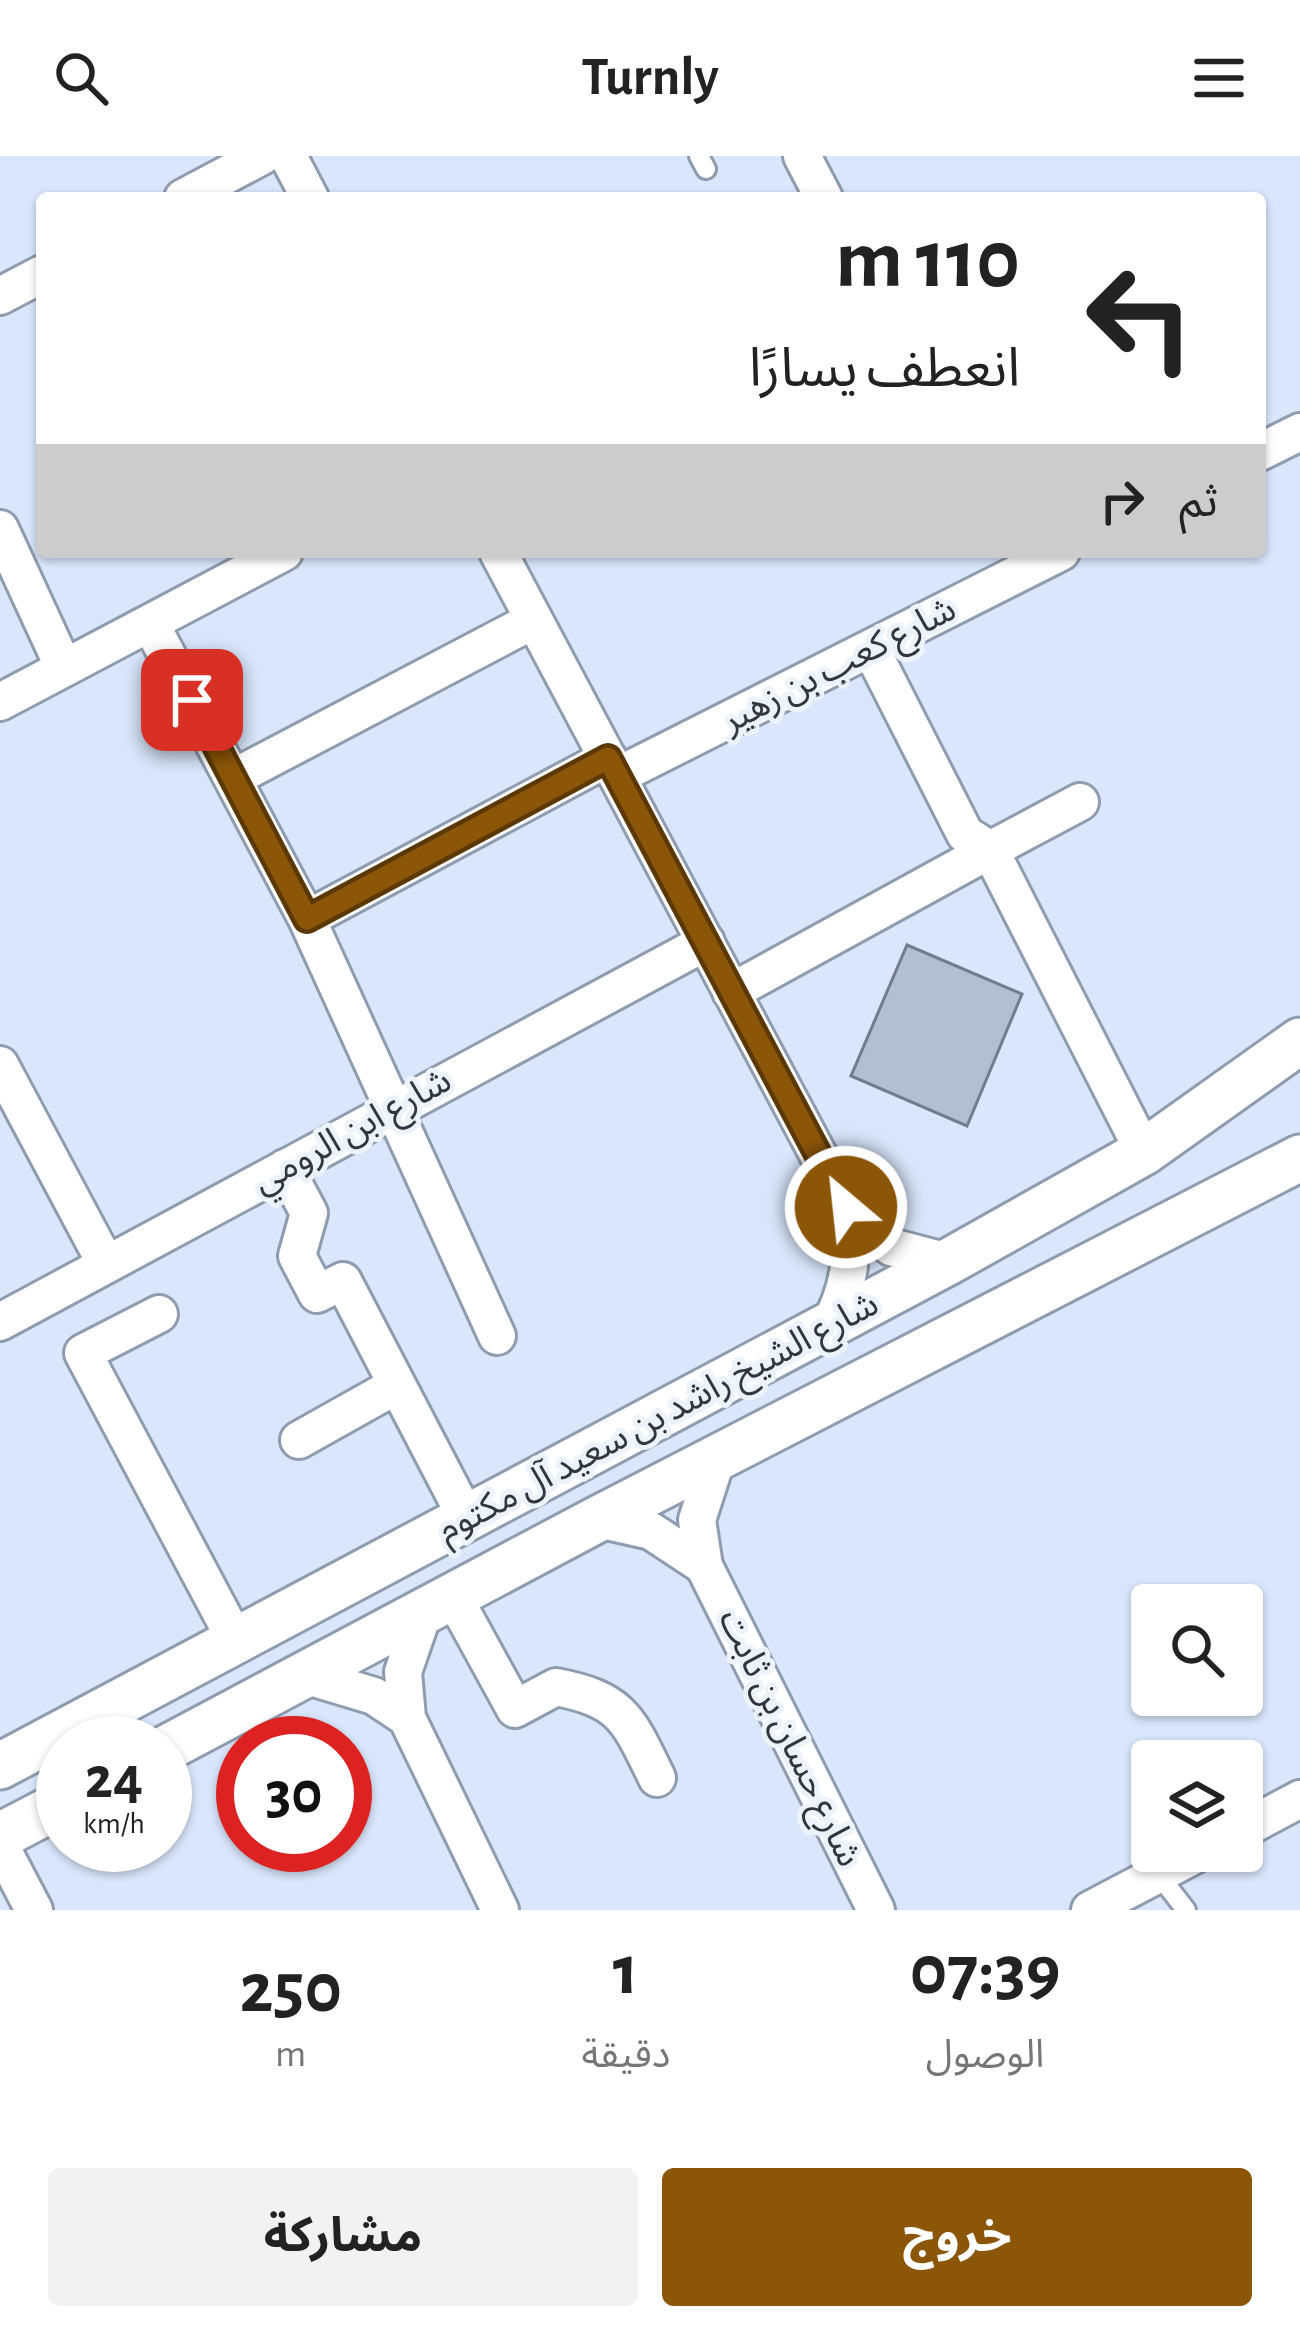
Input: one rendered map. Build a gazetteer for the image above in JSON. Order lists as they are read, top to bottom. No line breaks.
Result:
{"streets":{"street":["شارع كعب بن زهير","شارع ابن الرومي","شارع الشيخ راشد بن سعيد آل مكتوم","شارع حسان بن ثابت"]},"crossings":[["شارع الشيخ راشد بن سعيد آل مكتوم","شارع حسان بن ثابت"]],"page":{"header":"Turnly","turn":["110 m","انعطف يسارًا"],"then":"ثم","speed":"24 km/h","limit":"30","eta":["07:39","الوصول","1","دقيقة","250","m"],"buttons":["خروج","مشاركة"]}}
